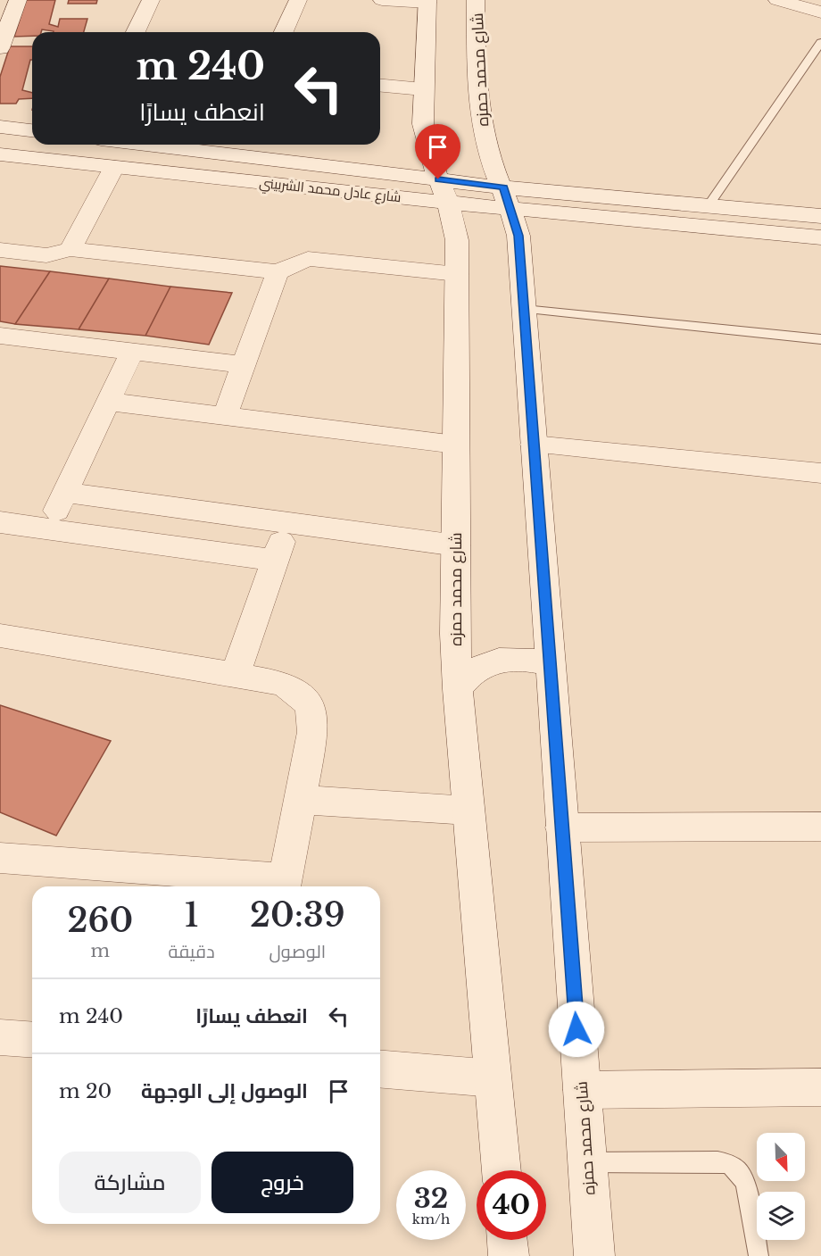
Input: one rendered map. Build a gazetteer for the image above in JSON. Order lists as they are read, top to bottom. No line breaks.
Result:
{"streets":{"street":["شارع محمد حمزه","شارع عادل محمد الشربيني"]},"crossings":[["شارع محمد حمزه","شارع عادل محمد الشربيني"]],"north":"bottom right","page":{"turn":["240 m","انعطف يسارًا"],"eta":["20:39","الوصول","1","دقيقة","260","m"],"list":[{"name":"انعطف يسارًا","value":"240 m"},{"name":"الوصول إلى الوجهة","value":"20 m"}],"buttons":["خروج","مشاركة"],"speed":"32 km/h","limit":"40"}}
